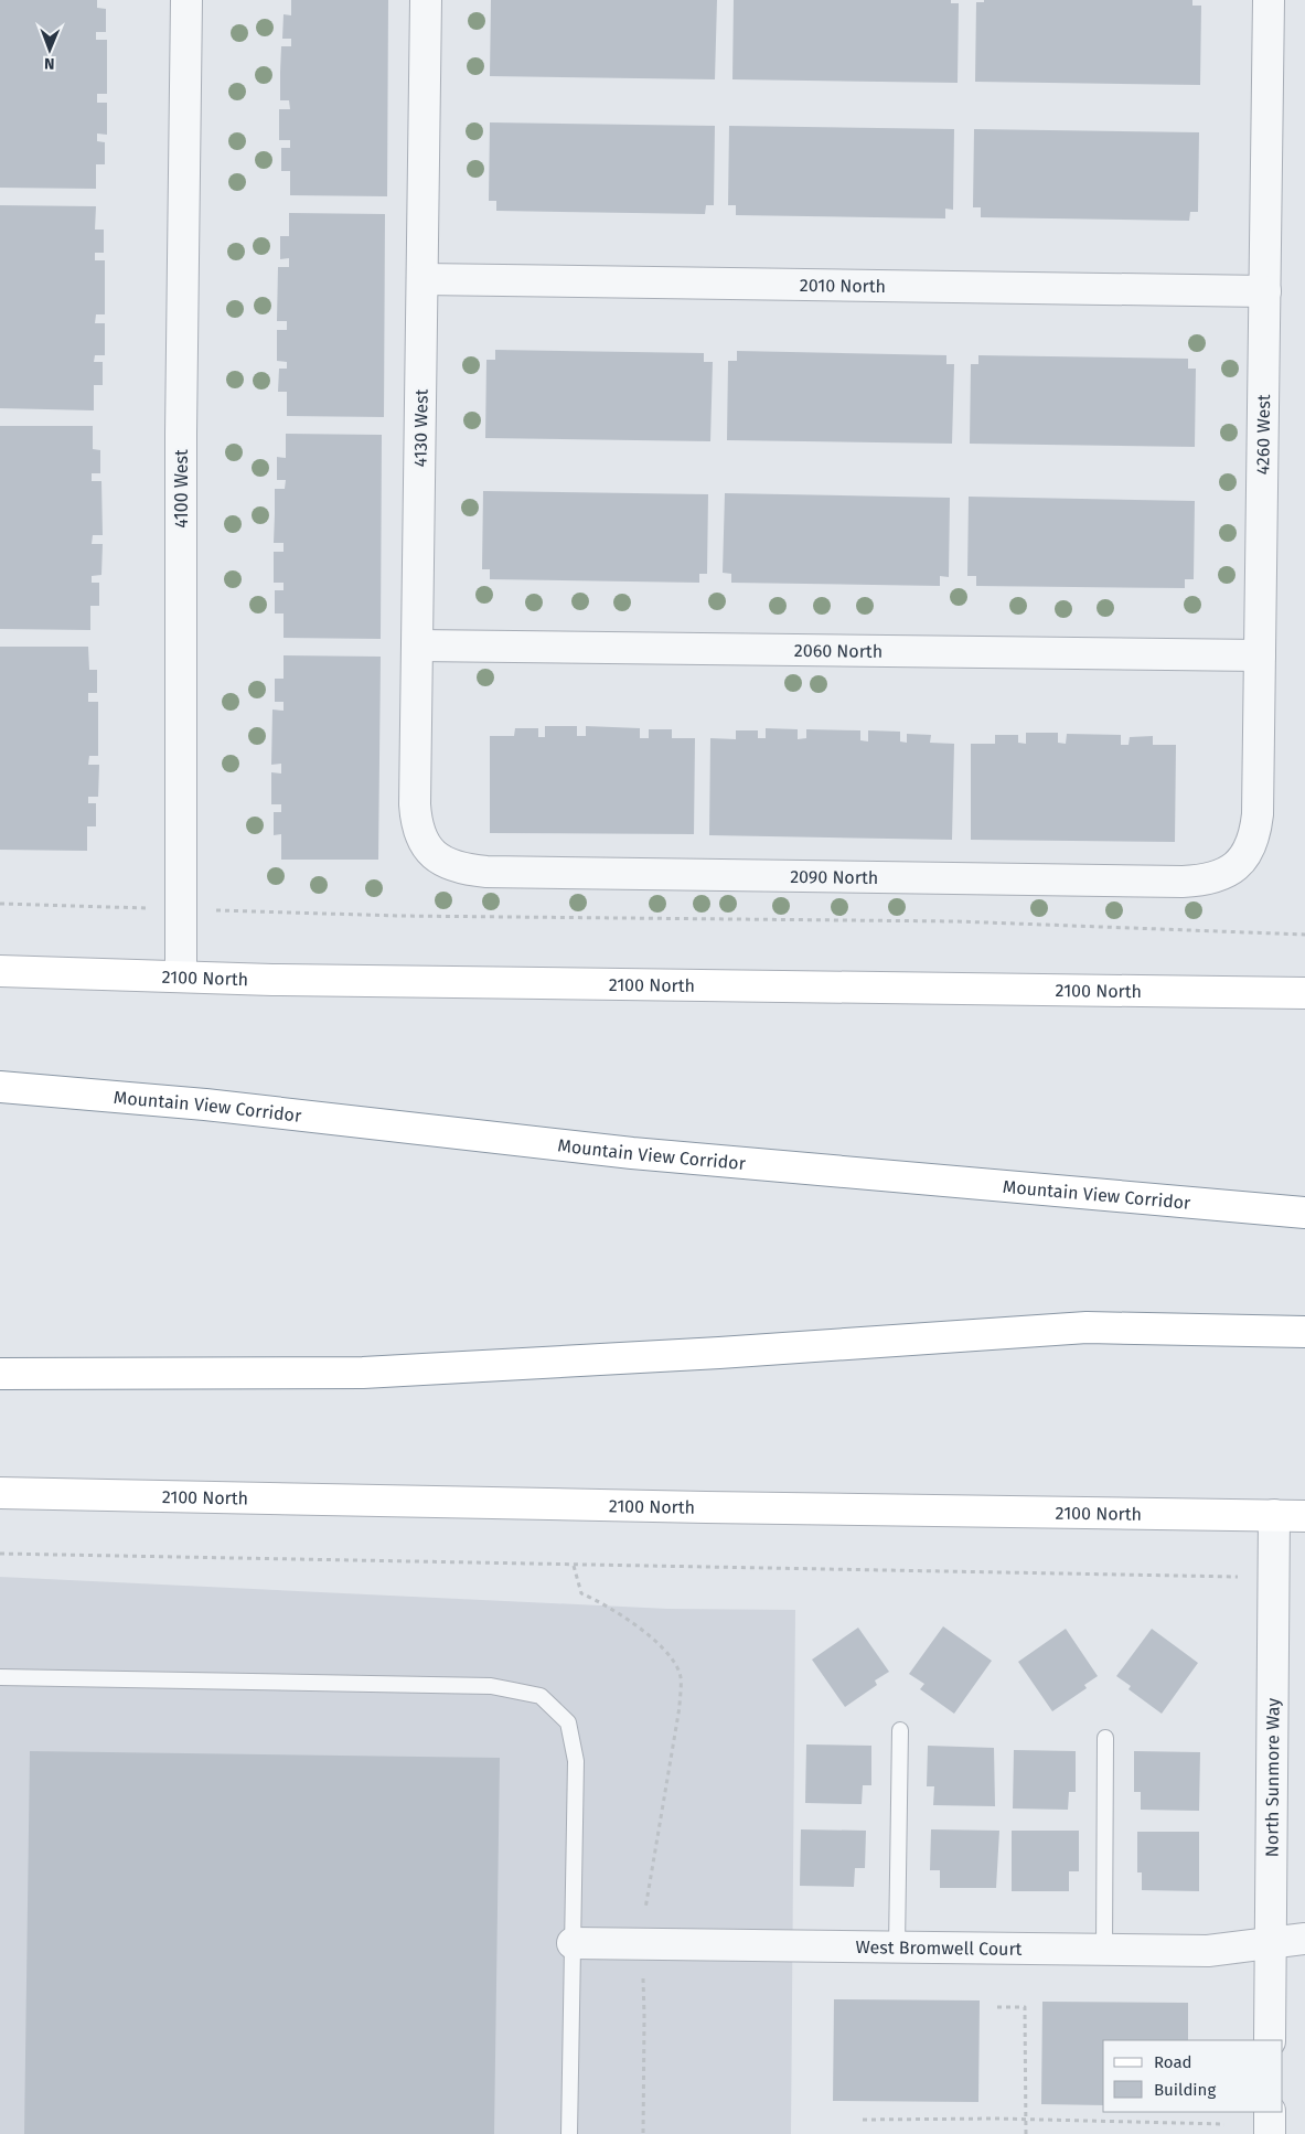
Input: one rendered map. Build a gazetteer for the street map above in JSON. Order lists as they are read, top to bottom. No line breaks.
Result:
{"streets":{"main road":["2100 North","Mountain View Corridor"],"street":["2010 North","4130 West","4260 West","4100 West","2060 North","2090 North","North Sunmore Way","West Bromwell Court"]},"crossings":[["2010 North","4130 West"],["2010 North","4260 West"],["4130 West","2060 North"],["4130 West","2090 North"],["4260 West","2060 North"],["4260 West","2090 North"],["4100 West","2100 North"],["2100 North","North Sunmore Way"],["North Sunmore Way","West Bromwell Court"]],"legend":["Road","Building"],"north":"bottom"}
